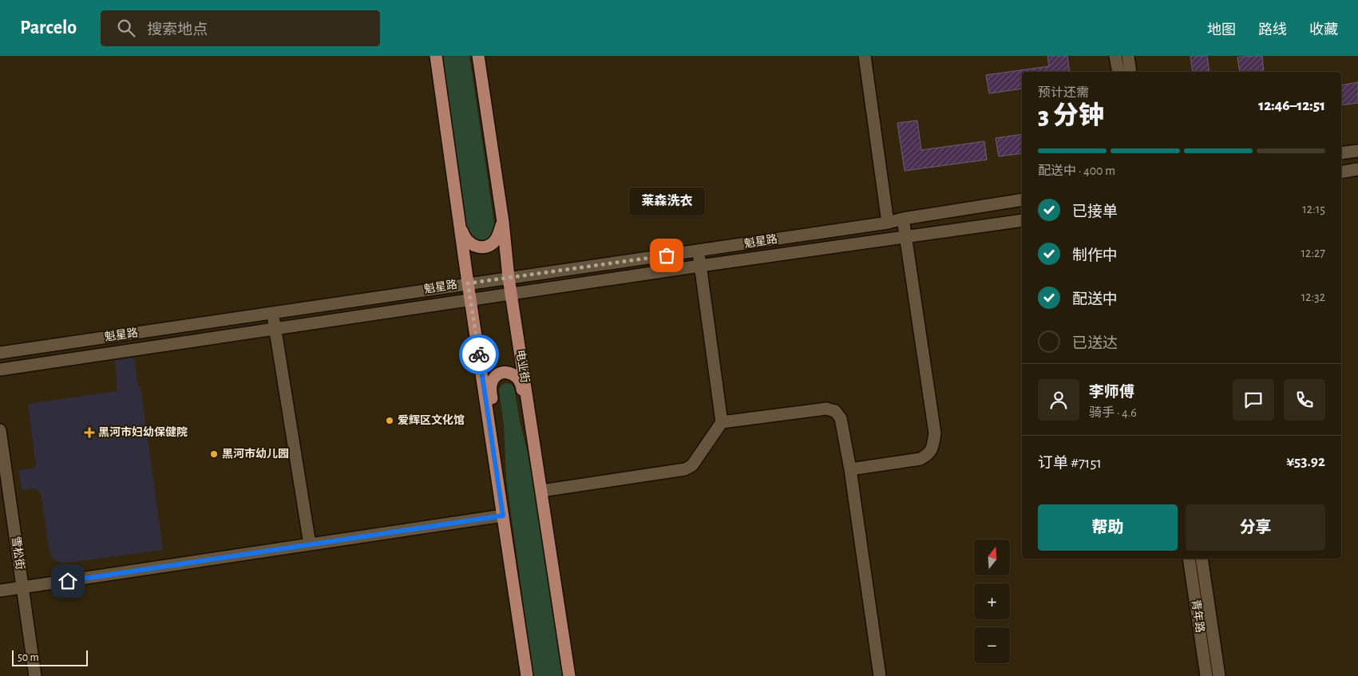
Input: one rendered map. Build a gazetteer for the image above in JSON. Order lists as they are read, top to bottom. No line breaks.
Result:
{"streets":{"main road":["电业街"],"street":["魁星路","雪松街","青年路"]},"crossings":[["魁星路","电业街"]],"places":{"other":["莱森洗衣","爱辉区文化馆","黑河市幼儿园"],"health":["黑河市妇幼保健院"]},"scale_bar":"50 m","north":"top","page":{"header":"Parcelo","search":"搜索地点","nav":["地图","路线","收藏"],"heading":["3 分钟","预计还需","12:46–12:51"],"panel":["李师傅","骑手 · 4.6","订单 #7151","¥53.92"],"bar":"配送中 · 400 m","bubble":"莱森洗衣","list":[["已接单","12:15"],["制作中","12:27"],["配送中","12:32"],"已送达"],"buttons":["帮助","分享"],"map_buttons":["+","−"],"scale":"50 m"}}
